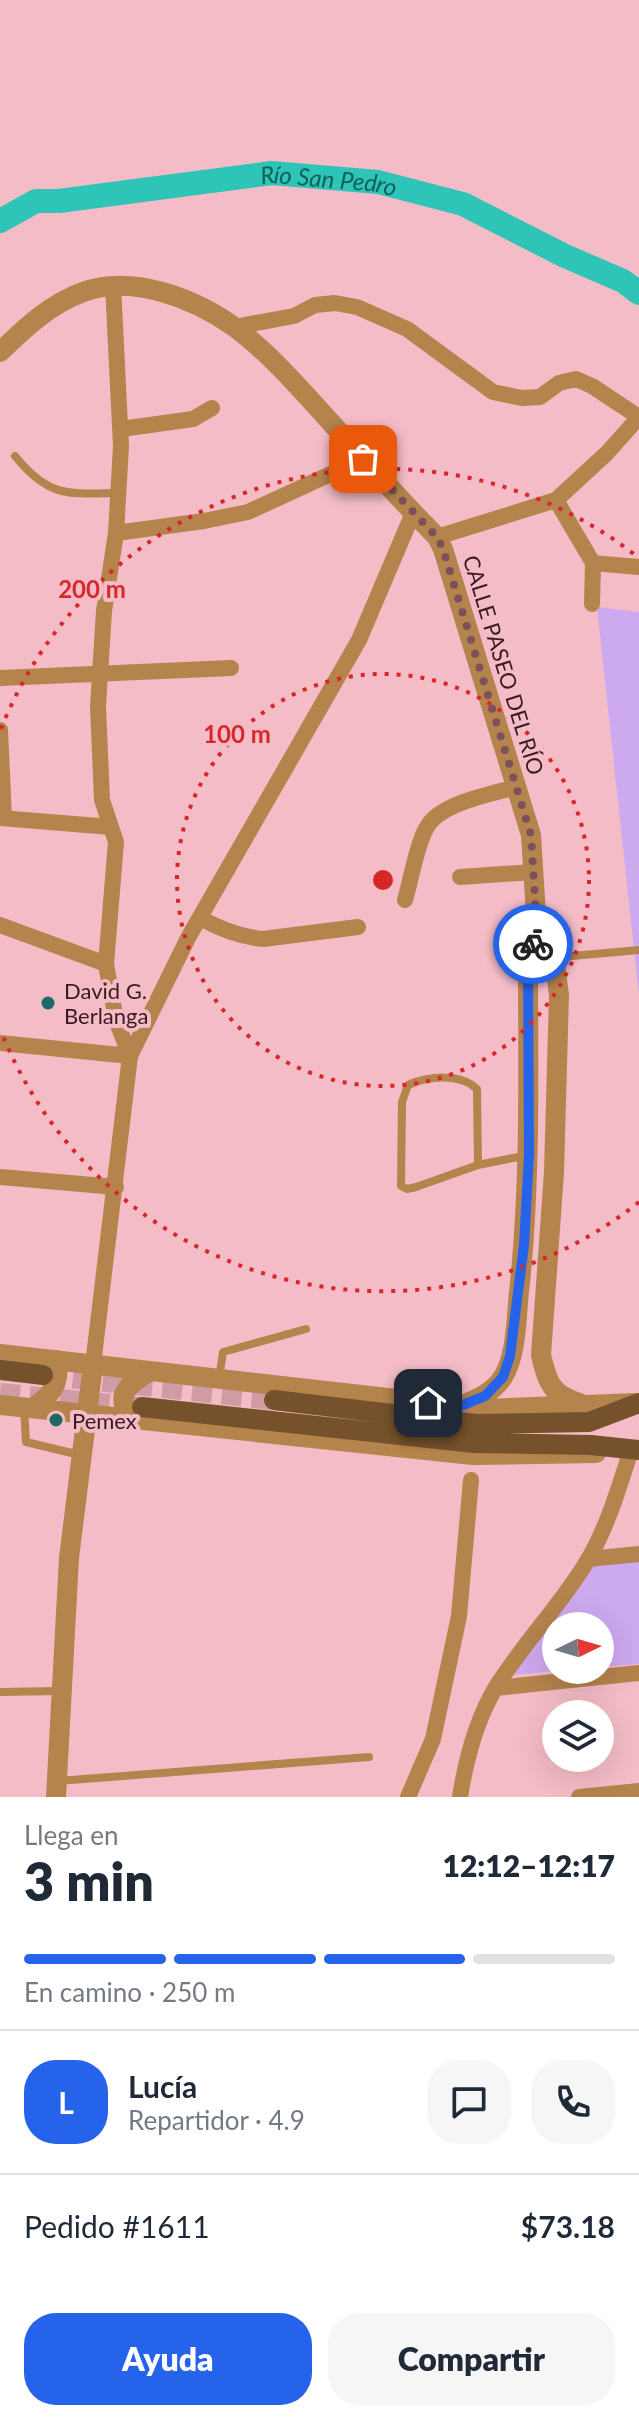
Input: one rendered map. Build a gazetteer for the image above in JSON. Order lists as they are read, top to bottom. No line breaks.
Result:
{"streets":{"street":["CALLE PASEO DEL RÍO"]},"water":["Río San Pedro"],"places":["David G. Berlanga","Pemex"],"north":"right","page":{"heading":["3 min","Llega en","12:12–12:17"],"panel":["Lucía","Repartidor · 4.9","Pedido #1611","$73.18"],"bar":"En camino · 250 m","round":"L","buttons":["Ayuda","Compartir"]},"rings":["200 m","100 m"]}
